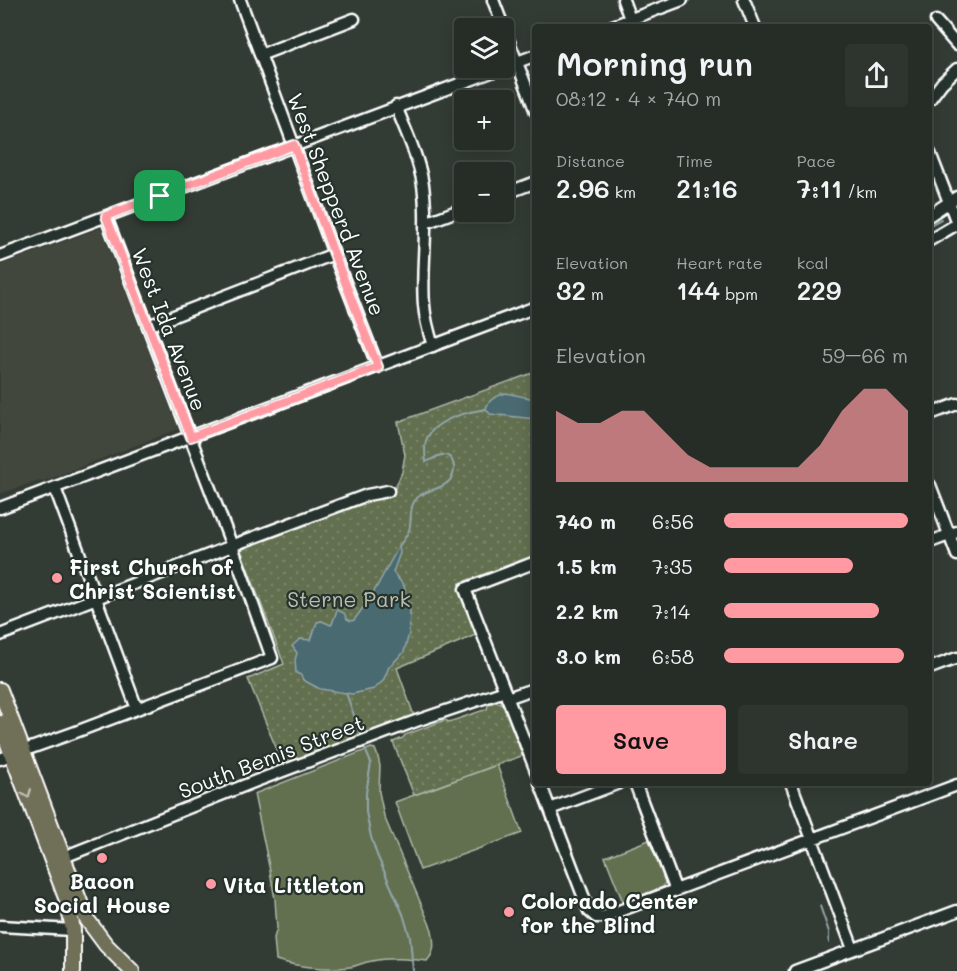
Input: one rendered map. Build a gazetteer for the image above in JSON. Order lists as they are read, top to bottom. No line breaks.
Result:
{"streets":{"street":["West Shepperd Avenue","West Ida Avenue","South Bemis Street"]},"parks":["Sterne Park"],"places":["First Church of Christ Scientist","Bacon Social House","Vita Littleton","Colorado Center for the Blind"],"page":{"map_buttons":["+","−"],"heading":["Morning run","08:12 · 4 × 740 m"],"stats":[["Distance","2.96 km"],["Time","21:16"],["Pace","7:11 /km"],["Elevation","32 m"],["Heart rate","144 bpm"],["kcal","229"]],"chart":["Elevation","59–66 m"],"list":[{"name":"740 m","note":"6:56"},{"name":"1.5 km","note":"7:35"},{"name":"2.2 km","note":"7:14"},{"name":"3.0 km","note":"6:58"}],"buttons":["Save","Share"]}}
